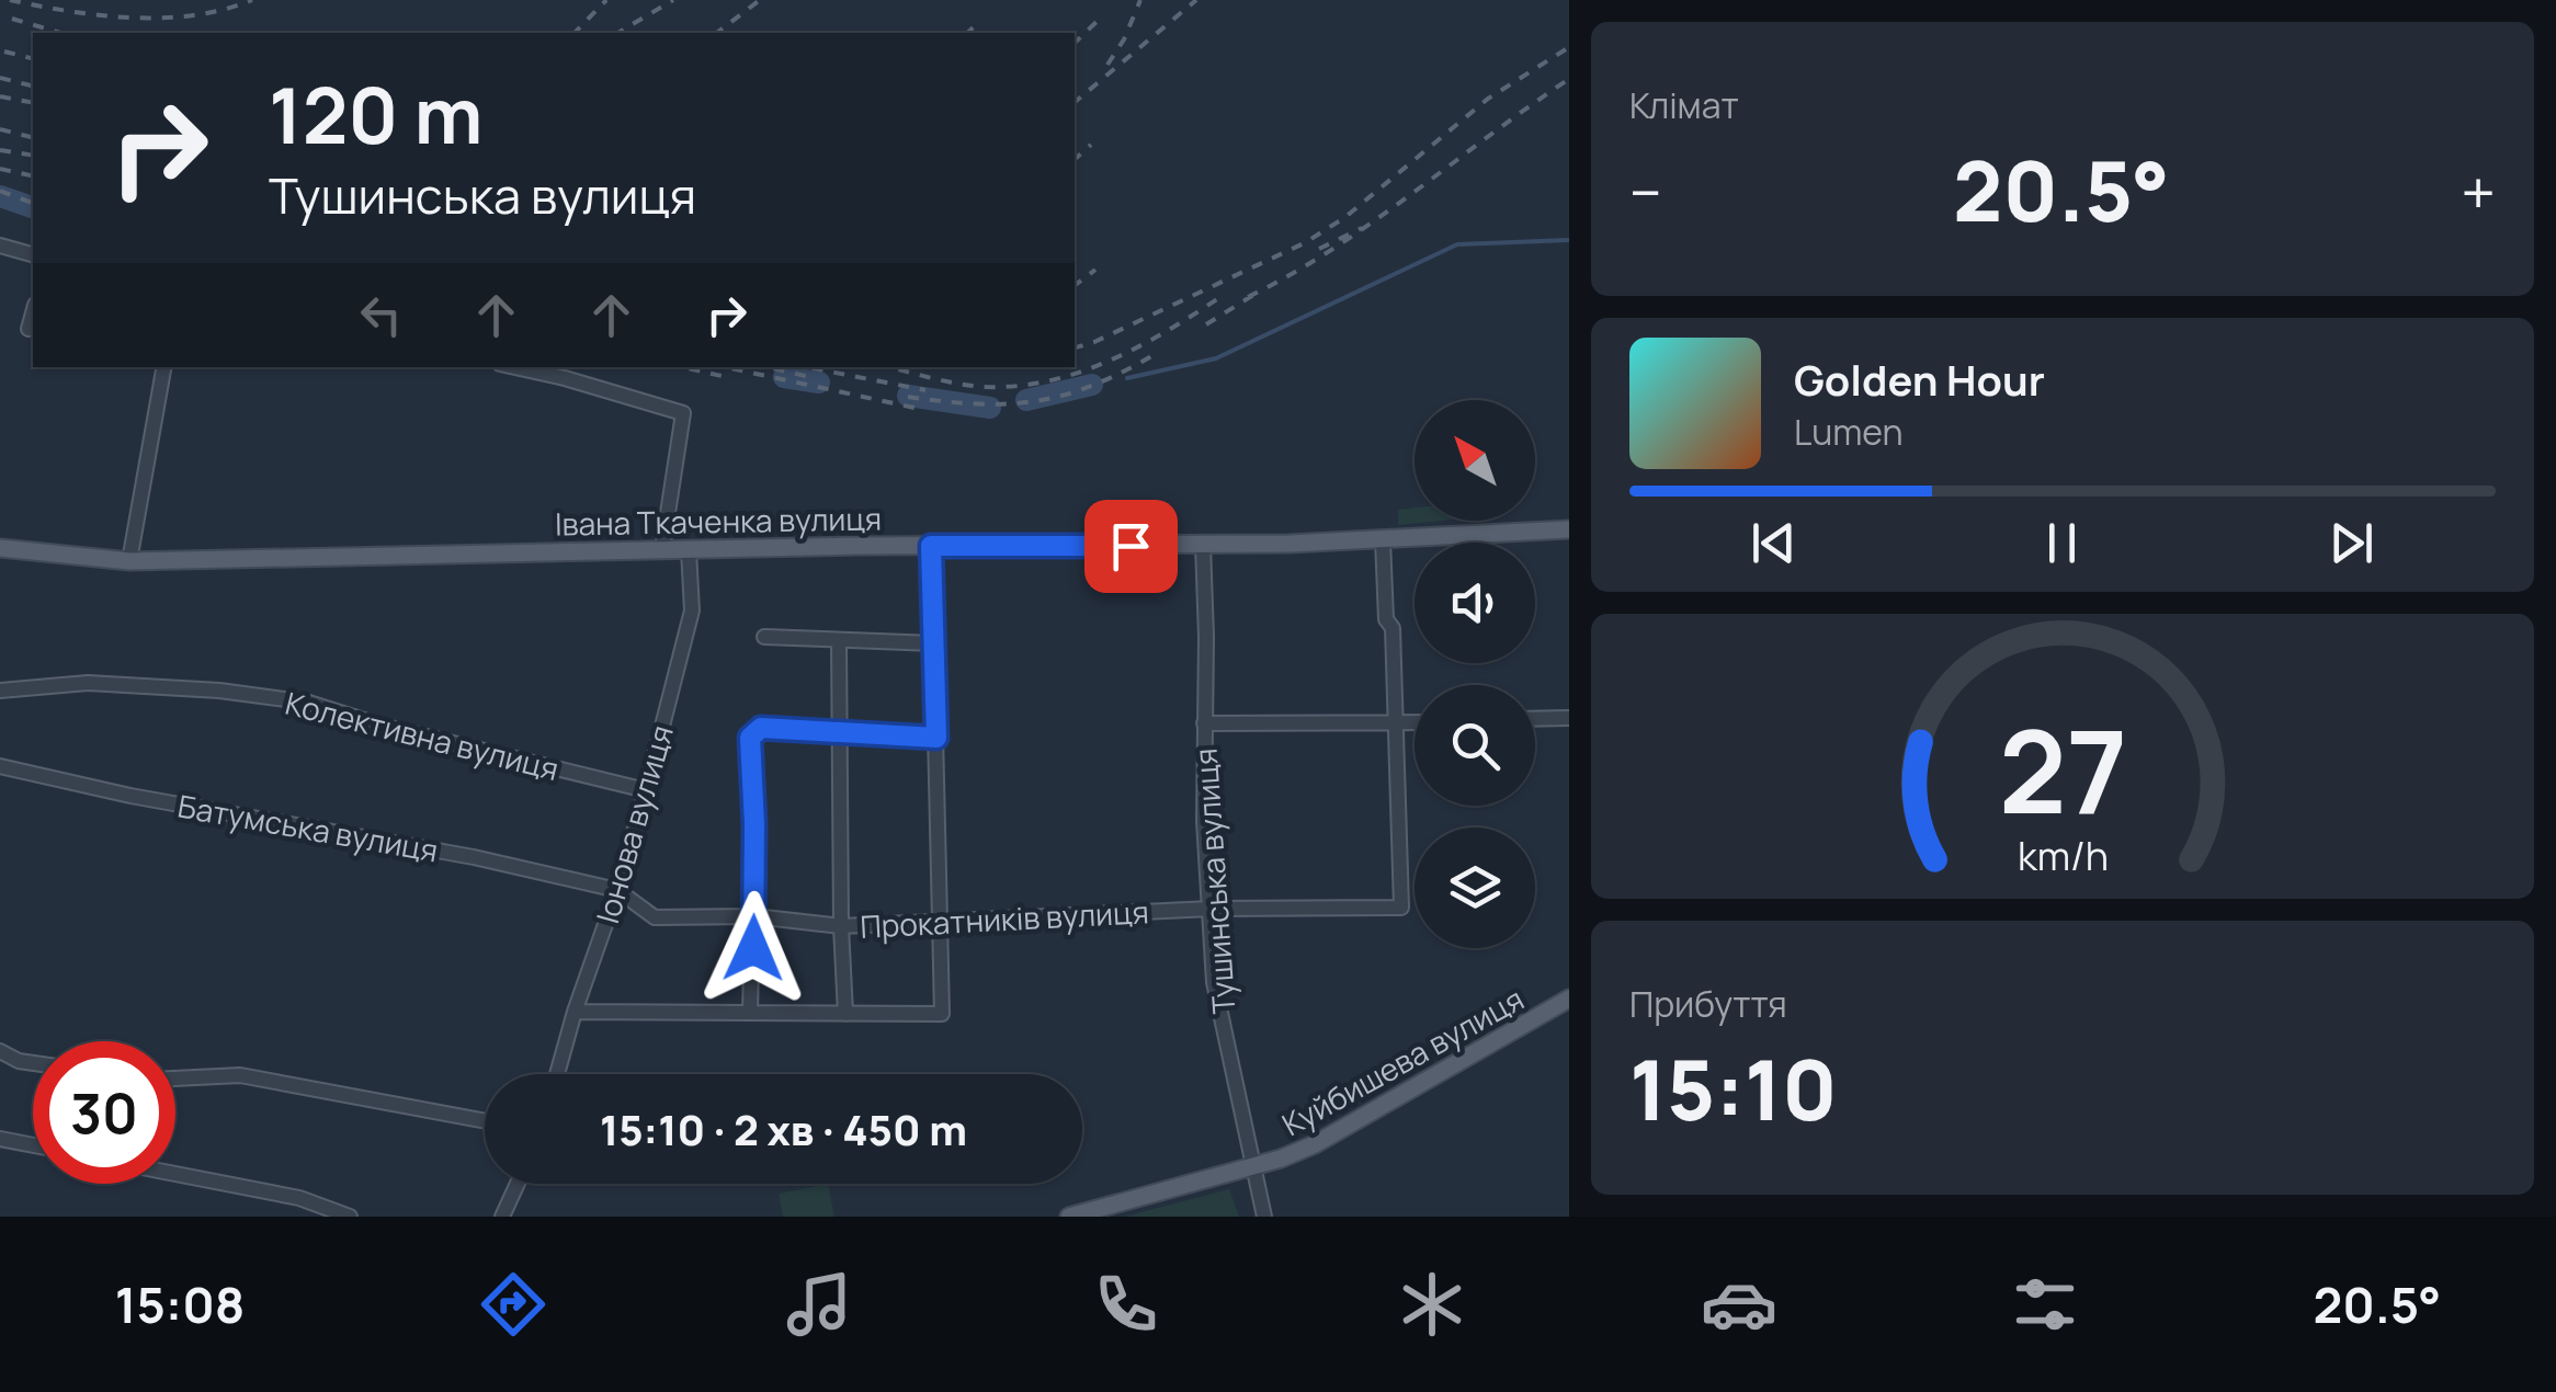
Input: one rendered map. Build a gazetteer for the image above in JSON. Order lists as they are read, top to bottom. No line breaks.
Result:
{"streets":{"main road":["Івана Ткаченка вулиця","Куйбишева вулиця"],"street":["Колективна вулиця","Іонова вулиця","Батумська вулиця","Тушинська вулиця","Прокатників вулиця"]},"crossings":[["Івана Ткаченка вулиця","Іонова вулиця"],["Івана Ткаченка вулиця","Тушинська вулиця"],["Колективна вулиця","Іонова вулиця"],["Іонова вулиця","Батумська вулиця"],["Іонова вулиця","Прокатників вулиця"],["Батумська вулиця","Прокатників вулиця"],["Тушинська вулиця","Прокатників вулиця"],["Тушинська вулиця","Куйбишева вулиця"]],"north":"top left","page":{"tile":["Клімат",["Прибуття","15:10"]],"turn":["120 m","Тушинська вулиця"],"heat":["−","20.5°","+"],"song":["Golden Hour","Lumen"],"limit":"30","trip":"15:10 · 2 хв · 450 m","tabs":["15:08","20.5°"],"gauge":["27","km/h"]}}
